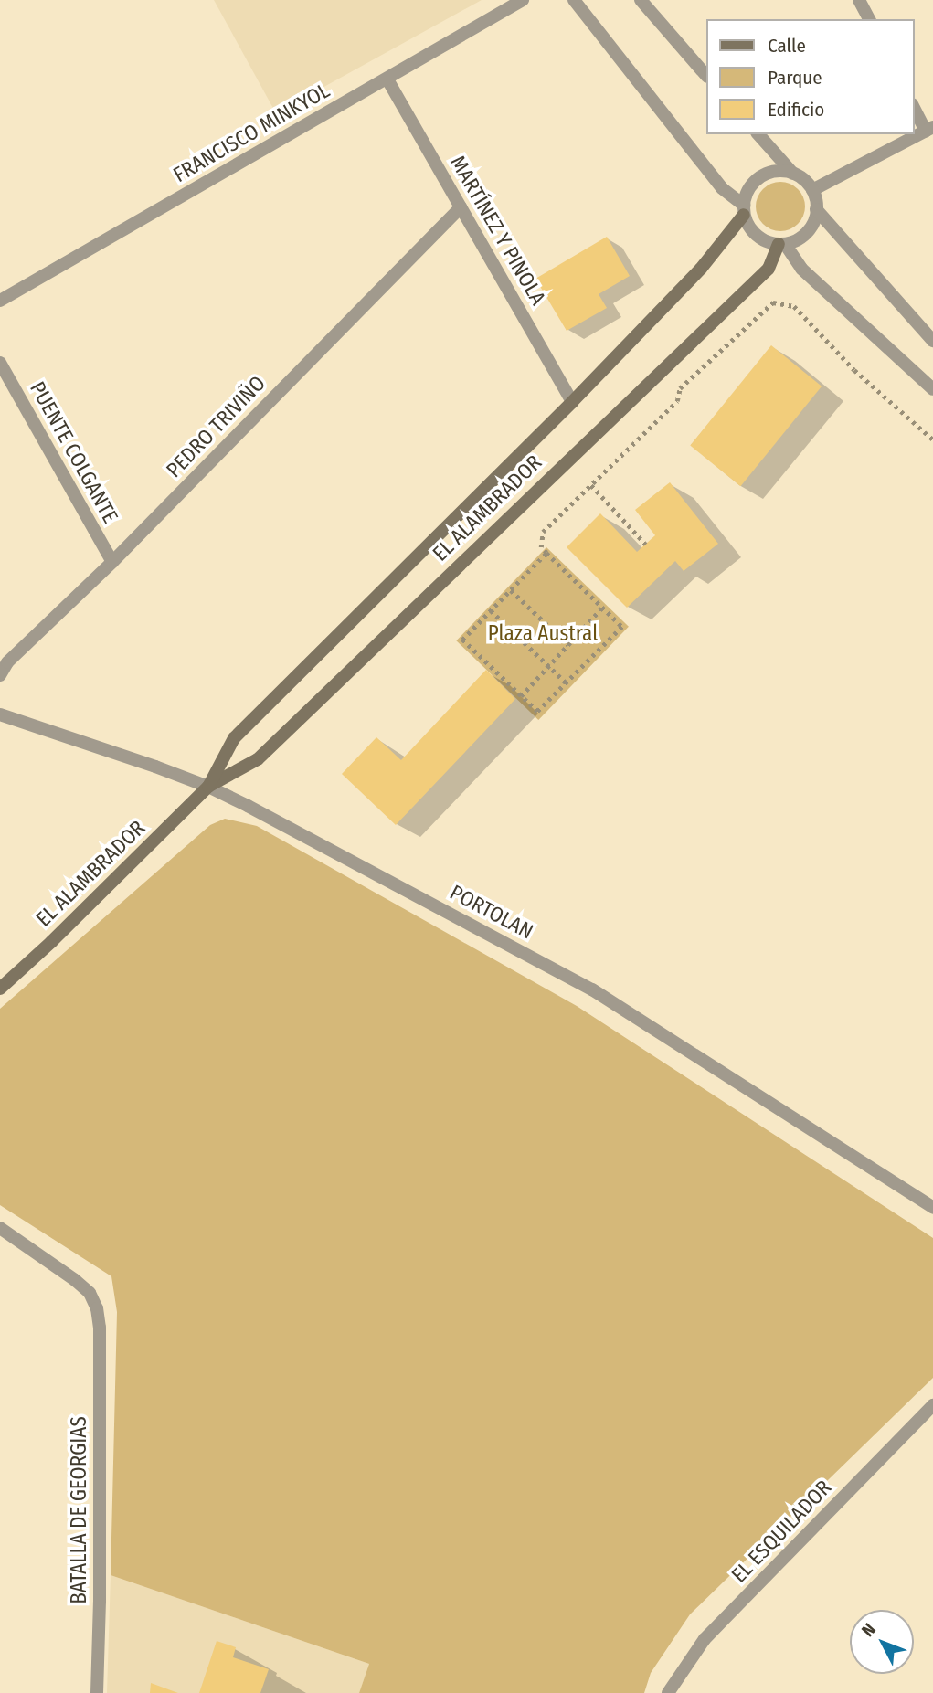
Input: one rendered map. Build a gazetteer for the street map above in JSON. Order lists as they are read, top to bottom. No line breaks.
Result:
{"streets":{"main road":["EL ALAMBRADOR"],"street":["FRANCISCO MINKYOL","MARTÍNEZ Y PINOLA","PEDRO TRIVIÑO","PUENTE COLGANTE","PORTOLAN","BATALLA DE GEORGIAS","EL ESQUILADOR"]},"crossings":[["FRANCISCO MINKYOL","MARTÍNEZ Y PINOLA"],["MARTÍNEZ Y PINOLA","PEDRO TRIVIÑO"],["MARTÍNEZ Y PINOLA","EL ALAMBRADOR"],["PEDRO TRIVIÑO","PUENTE COLGANTE"],["EL ALAMBRADOR","PORTOLAN"]],"parks":["Plaza Austral"],"legend":["Calle","Parque","Edificio"],"north":"top left"}
